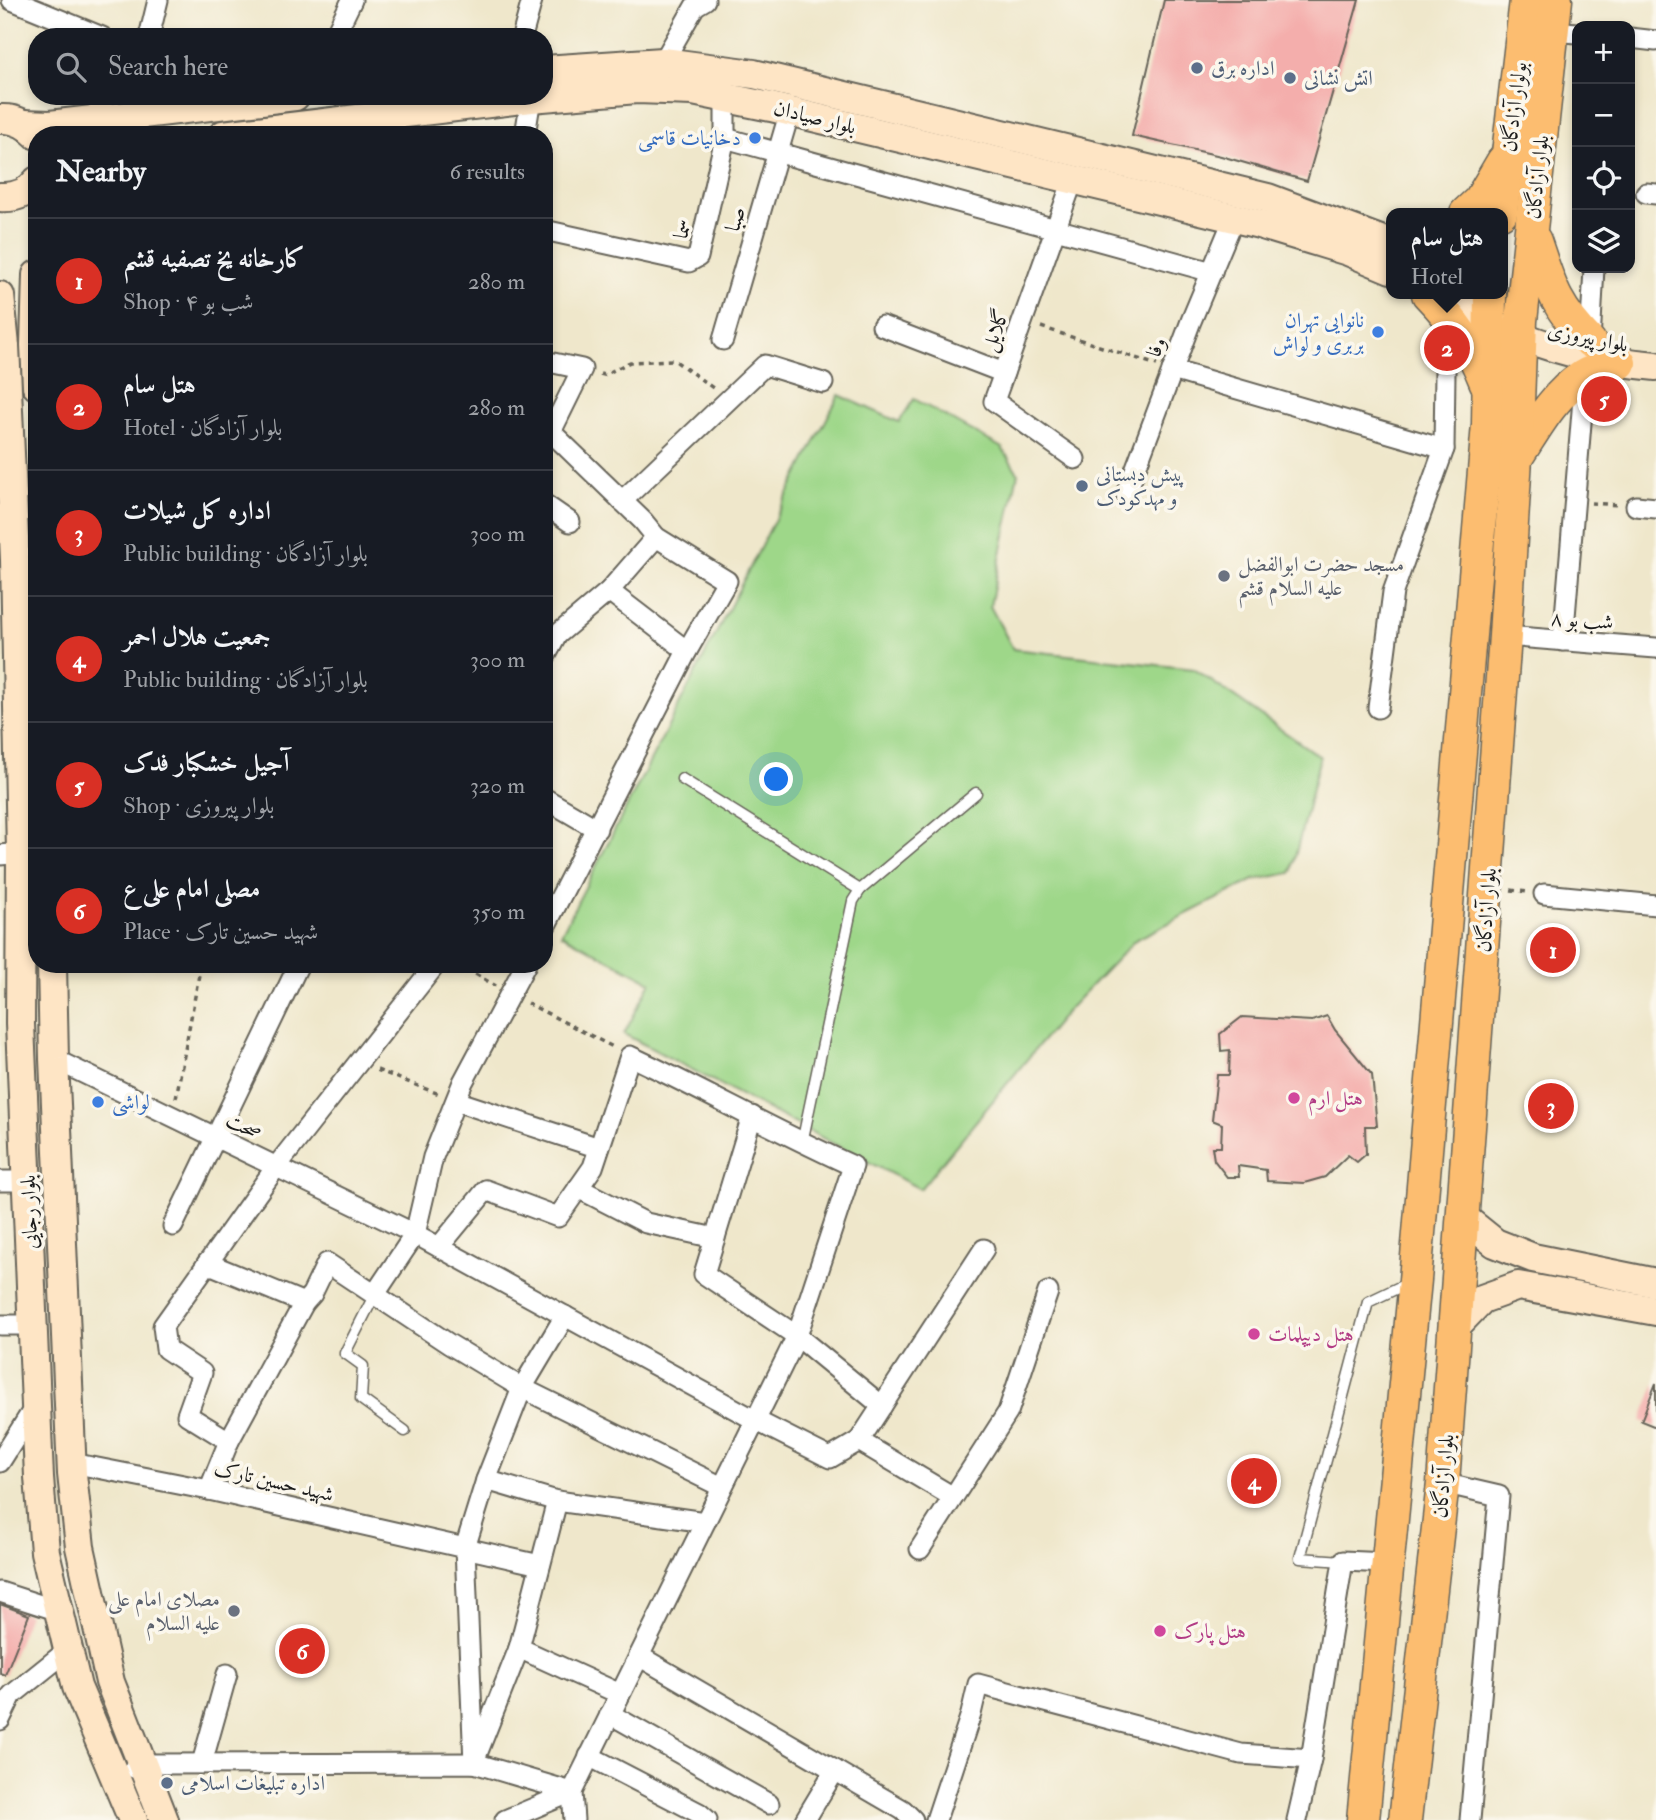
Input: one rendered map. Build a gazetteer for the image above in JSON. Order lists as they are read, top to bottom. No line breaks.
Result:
{"streets":{"main road":["بولوار آزادگان","بلوار صیادان","بلوار آزادگان","بلوار پیروزی","بلوار رجایی"],"street":["صبا","سما","گلایل","وفا","شب بو ۸","صحت","شهید حسین تارک"]},"crossings":[["بلوار صیادان","صبا"],["بلوار صیادان","سما"],["بلوار صیادان","گلایل"],["بلوار صیادان","وفا"],["بلوار آزادگان","بلوار پیروزی"],["بلوار آزادگان","شب بو ۸"],["صحت","بلوار رجایی"],["بلوار رجایی","شهید حسین تارک"]],"places":["اداره برق","اتش نشانى","دخانیات قاسمی","نانوایی تهران بربری و لواش","پیش دبستانی و مهدکودک","مسجد حضرت ابوالفضل علیه السلام قشم","هتل ارم","لواشی","هتل دیپلمات","مصلای امام علی علیه السلام","هتل پارک","اداره تبلیغات اسلامی"],"page":{"map_buttons":["+","−"],"search":"Search here","heading":["Nearby","6 results"],"popup":["هتل سام","Hotel"],"list":[{"mark":"1","name":"کارخانه یخ تصفیه قشم","note":"Shop · شب بو ۴","value":"280 m"},{"mark":"2","name":"هتل سام","note":"Hotel · بلوار آزادگان","value":"280 m"},{"mark":"3","name":"اداره کل شیلات","note":"Public building · بلوار آزادگان","value":"300 m"},{"mark":"4","name":"جمعیت هلال احمر","note":"Public building · بلوار آزادگان","value":"300 m"},{"mark":"5","name":"آجیل خشکبار فدک","note":"Shop · بلوار پیروزی","value":"320 m"},{"mark":"6","name":"مصلی امام علی ع","note":"Place · شهید حسین تارک","value":"350 m"}],"pins":["2","5","1","3","4","6"]}}
